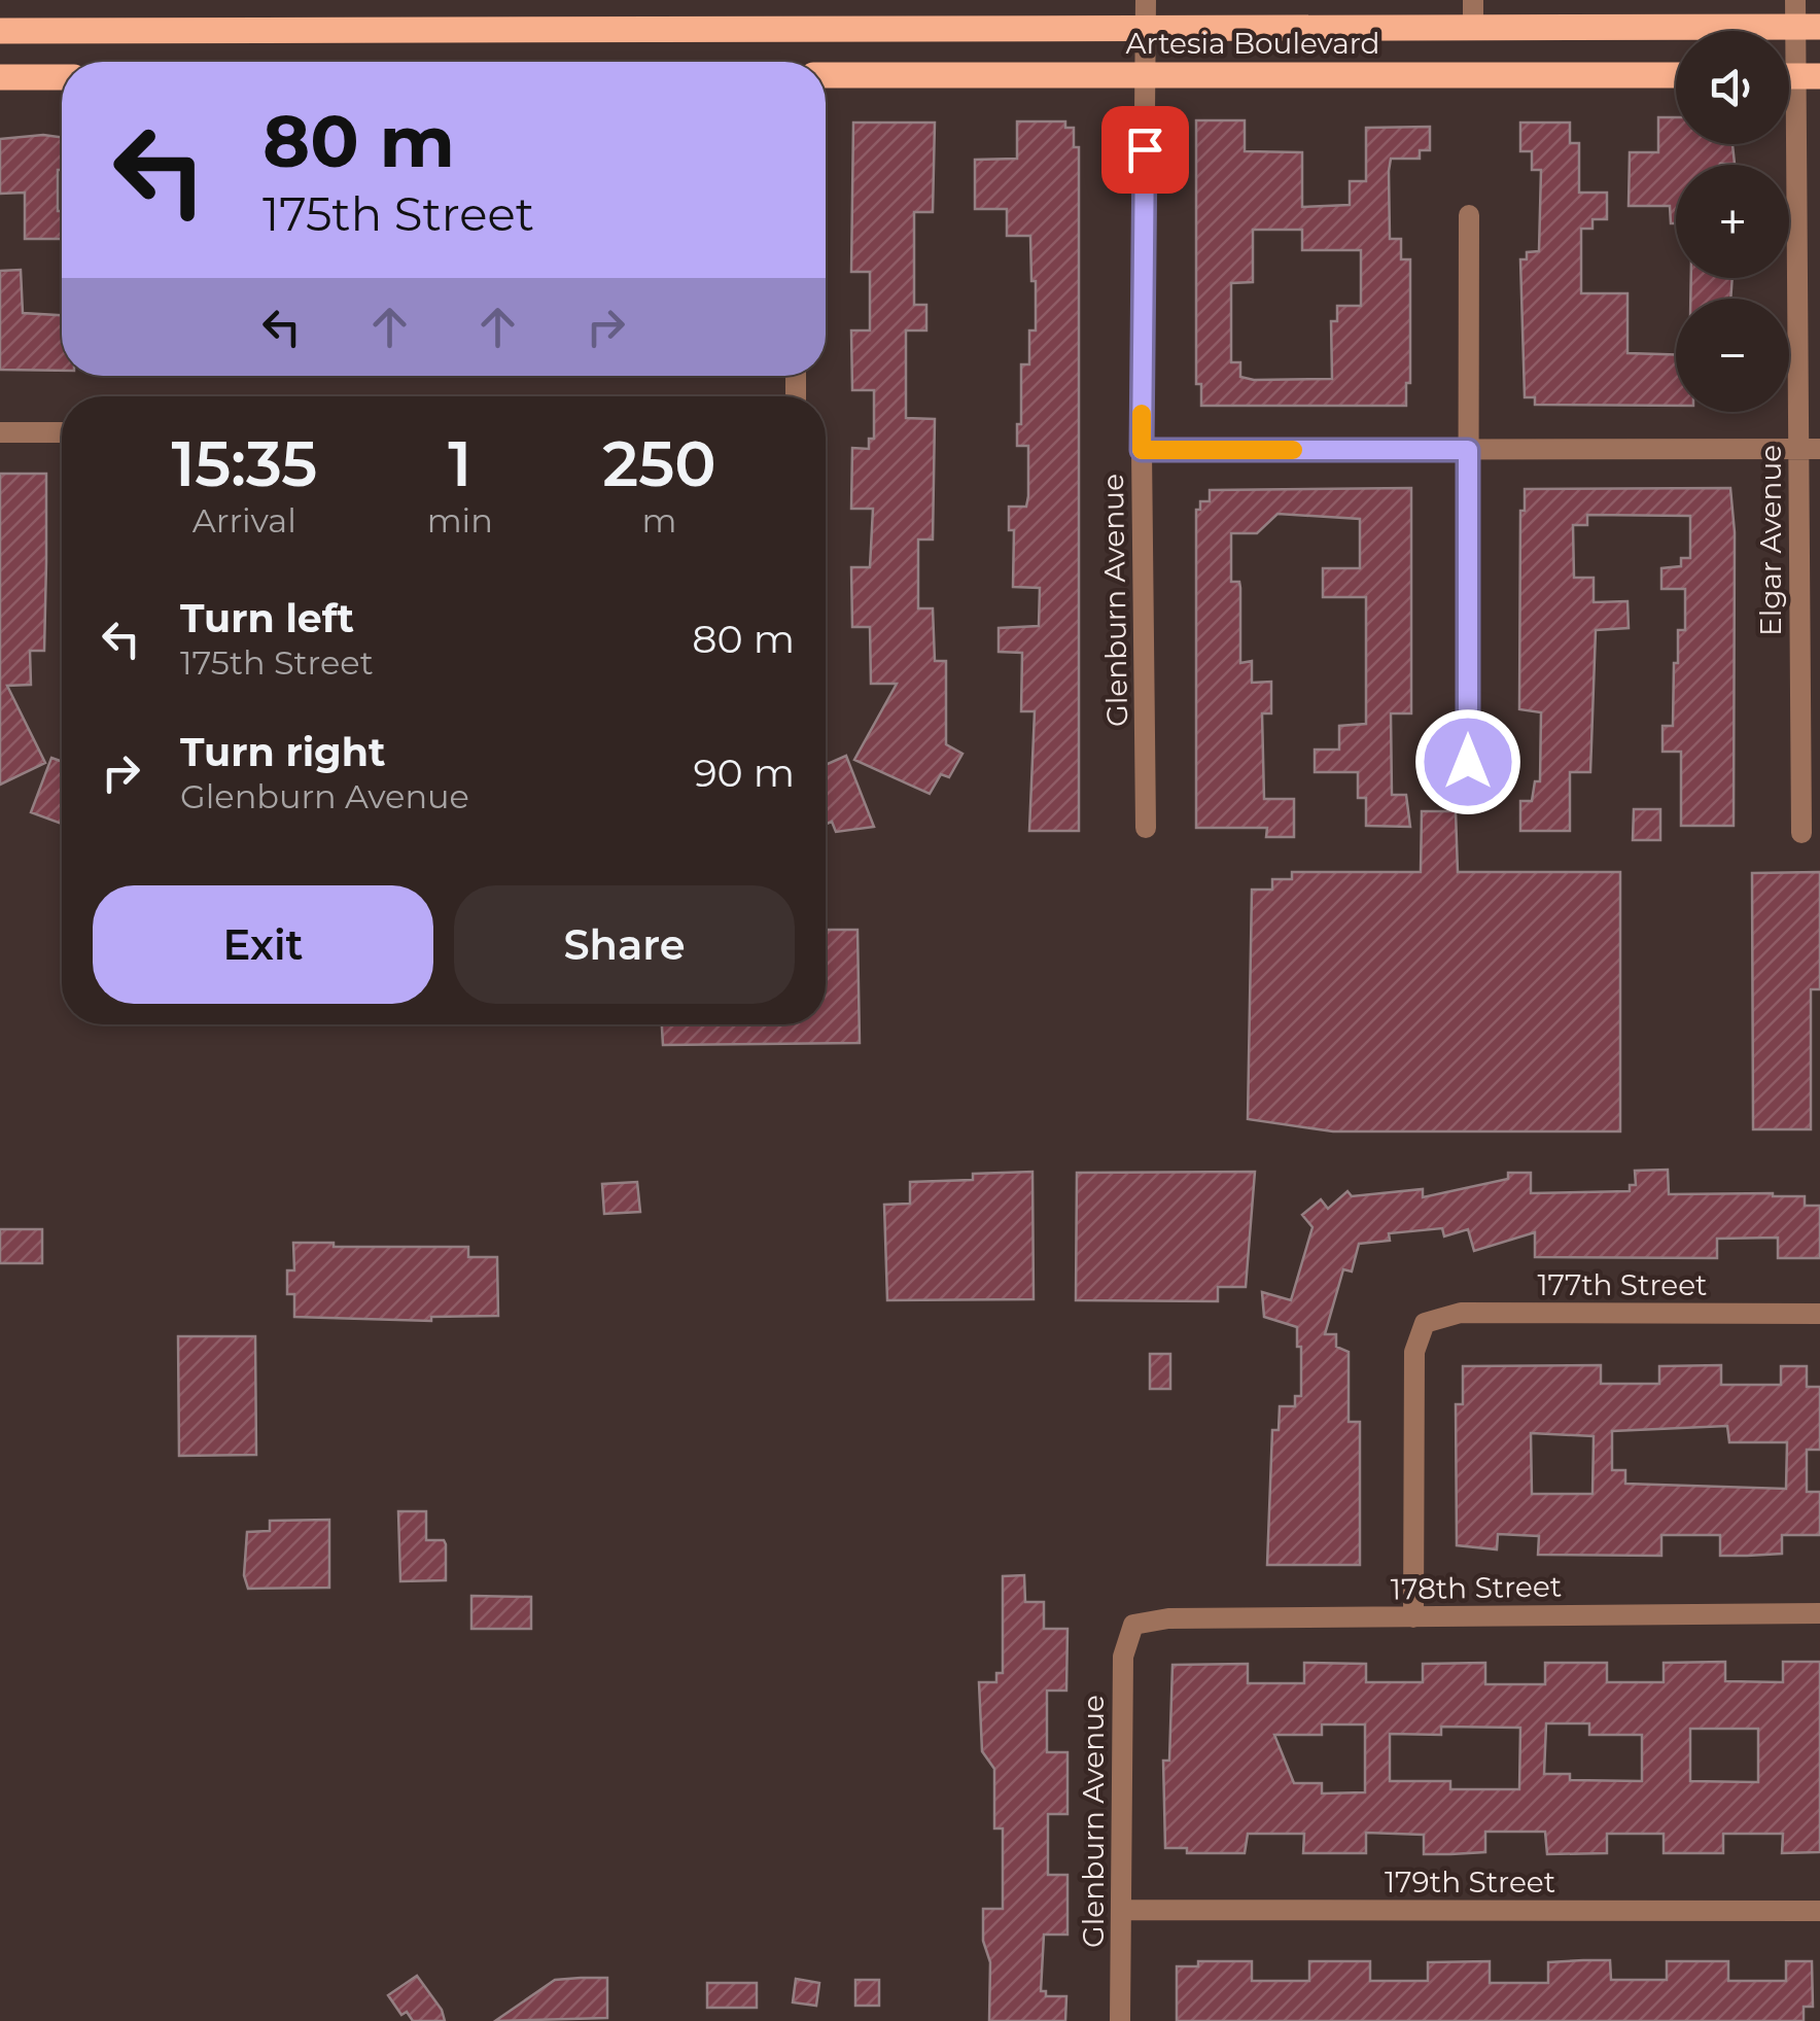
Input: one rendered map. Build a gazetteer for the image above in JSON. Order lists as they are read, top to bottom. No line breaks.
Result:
{"streets":{"main road":["Artesia Boulevard"],"street":["Elgar Avenue","Glenburn Avenue","177th Street","178th Street","179th Street"]},"crossings":[["Artesia Boulevard","Elgar Avenue"],["Artesia Boulevard","Glenburn Avenue"],["Glenburn Avenue","178th Street"],["Glenburn Avenue","179th Street"],["177th Street","178th Street"]],"page":{"map_buttons":["+","−"],"turn":["80 m","175th Street"],"eta":["15:35","Arrival","1","min","250","m"],"list":[{"name":"Turn left","note":"175th Street","value":"80 m"},{"name":"Turn right","note":"Glenburn Avenue","value":"90 m"}],"buttons":["Exit","Share"]}}
